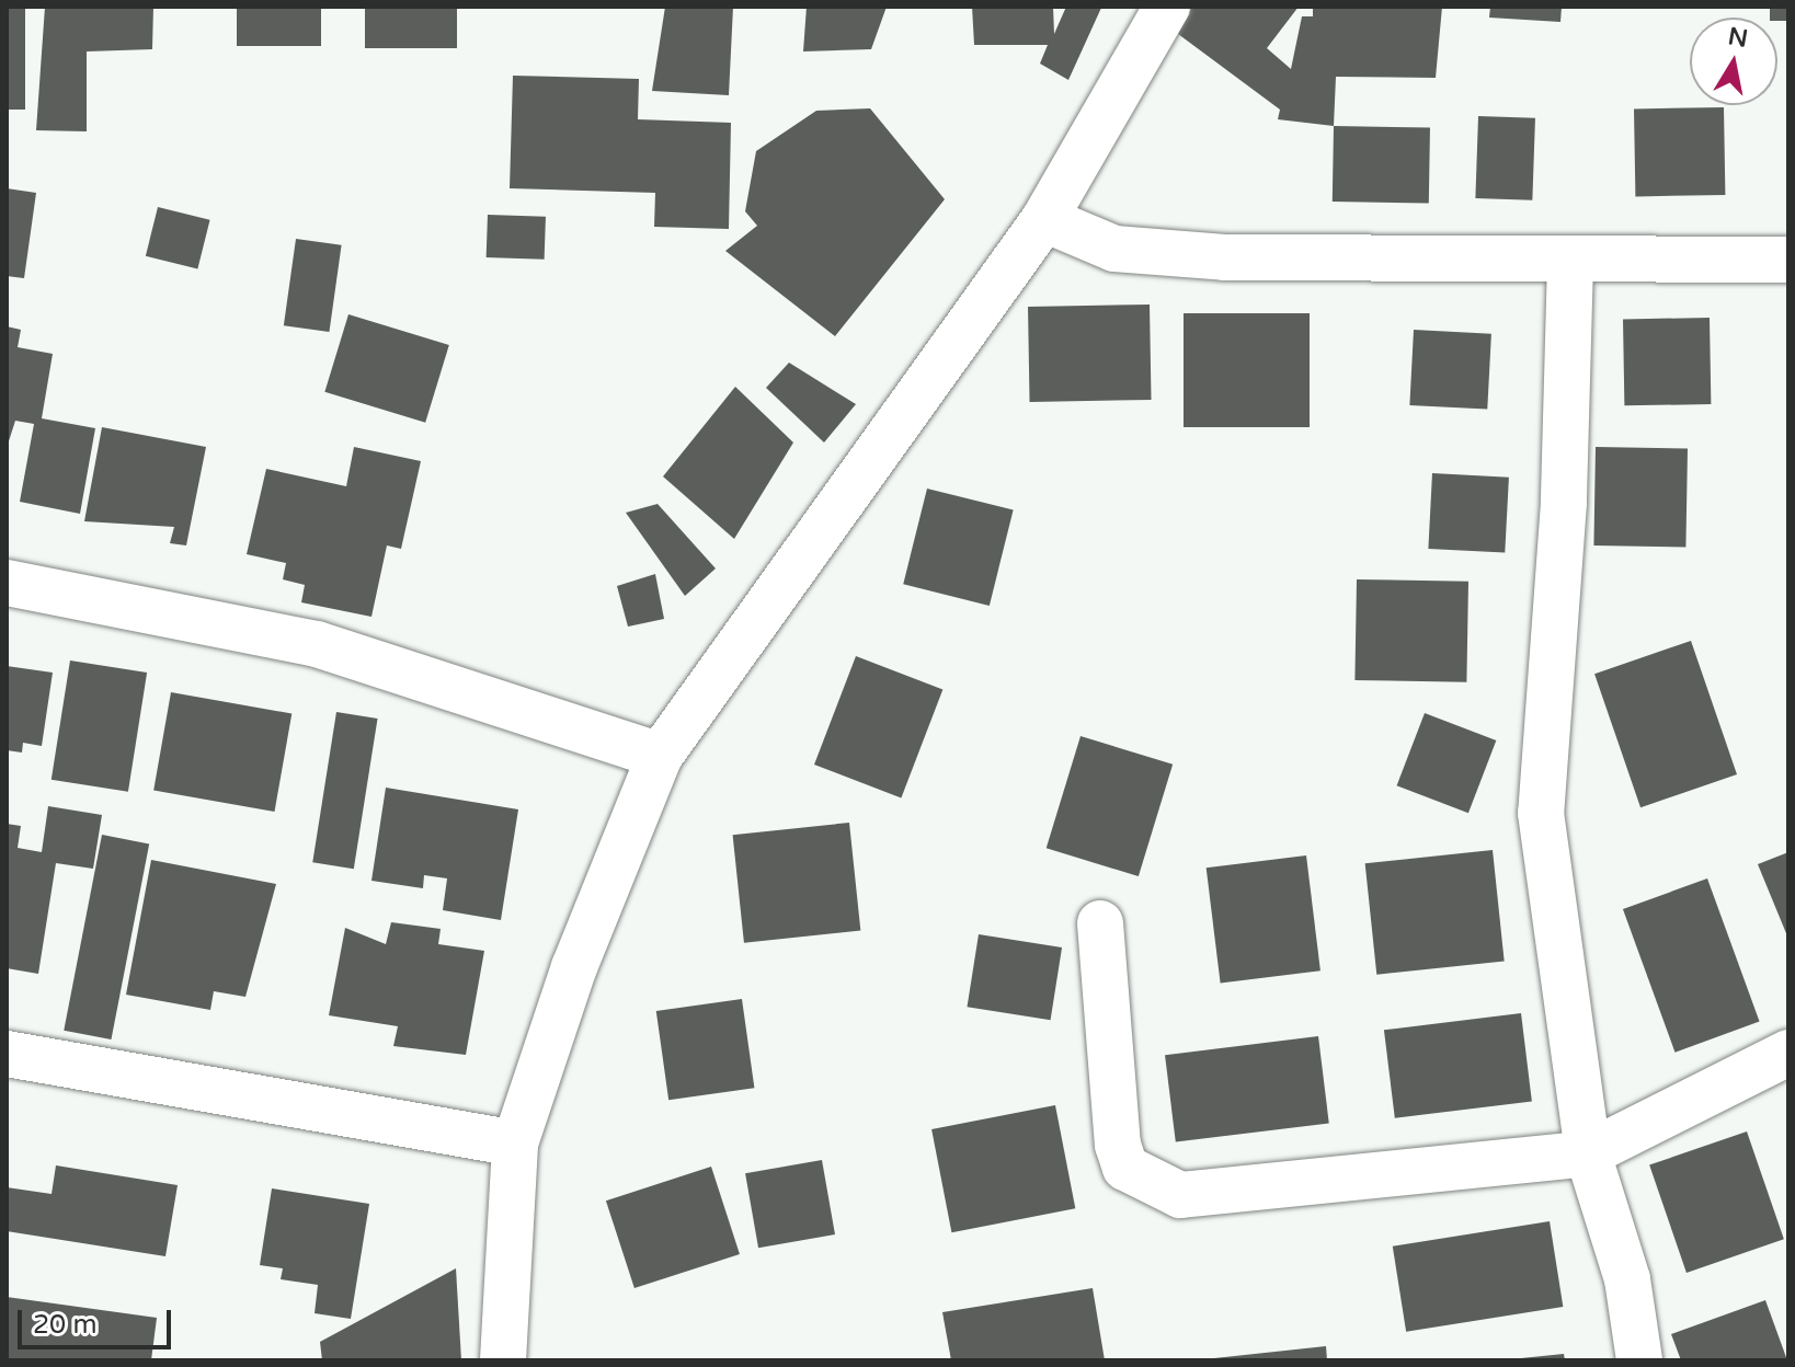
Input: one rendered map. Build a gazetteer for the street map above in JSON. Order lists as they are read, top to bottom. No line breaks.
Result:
{"scale_bar":"20 m","north":"top"}
